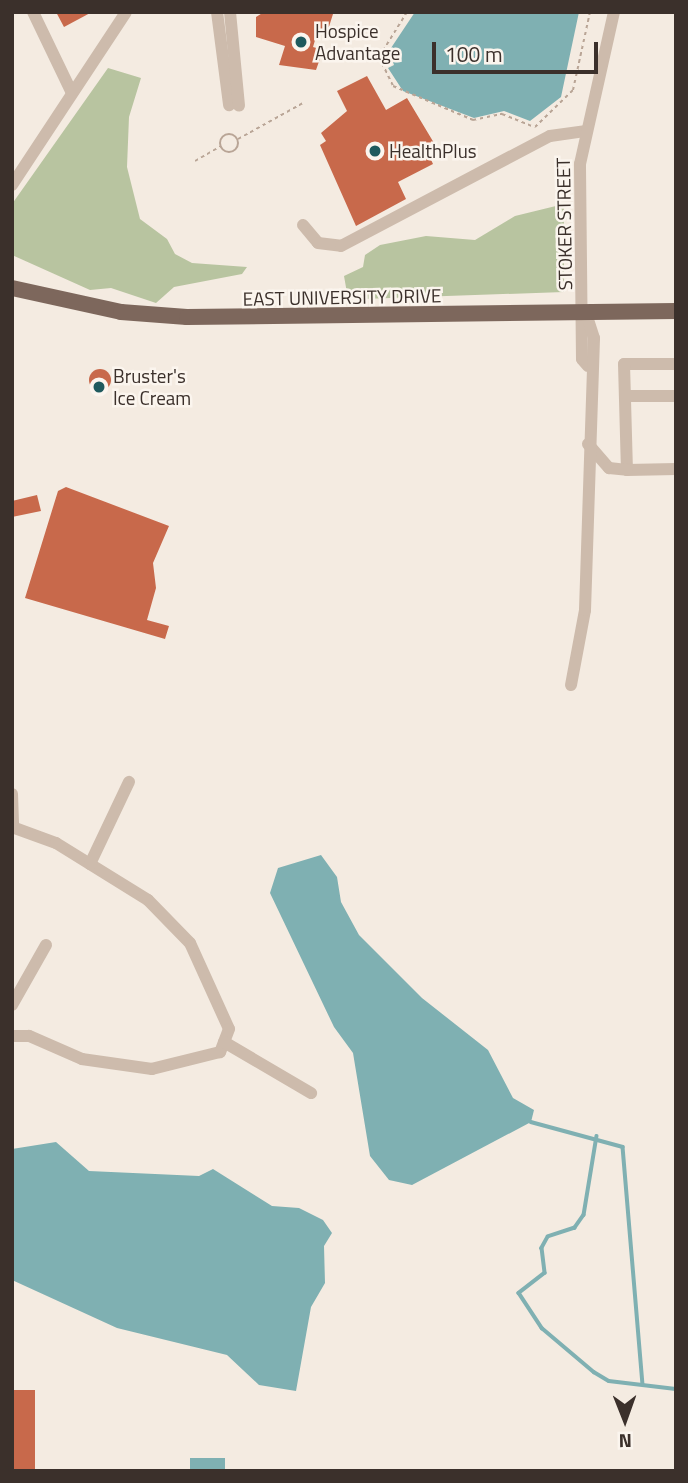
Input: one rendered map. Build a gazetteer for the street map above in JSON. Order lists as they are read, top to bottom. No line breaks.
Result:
{"streets":{"main road":["EAST UNIVERSITY DRIVE"],"street":["STOKER STREET"]},"crossings":[["STOKER STREET","EAST UNIVERSITY DRIVE"]],"places":["Hospice Advantage","HealthPlus","Bruster's Ice Cream"],"scale_bar":"100 m","north":"bottom"}
